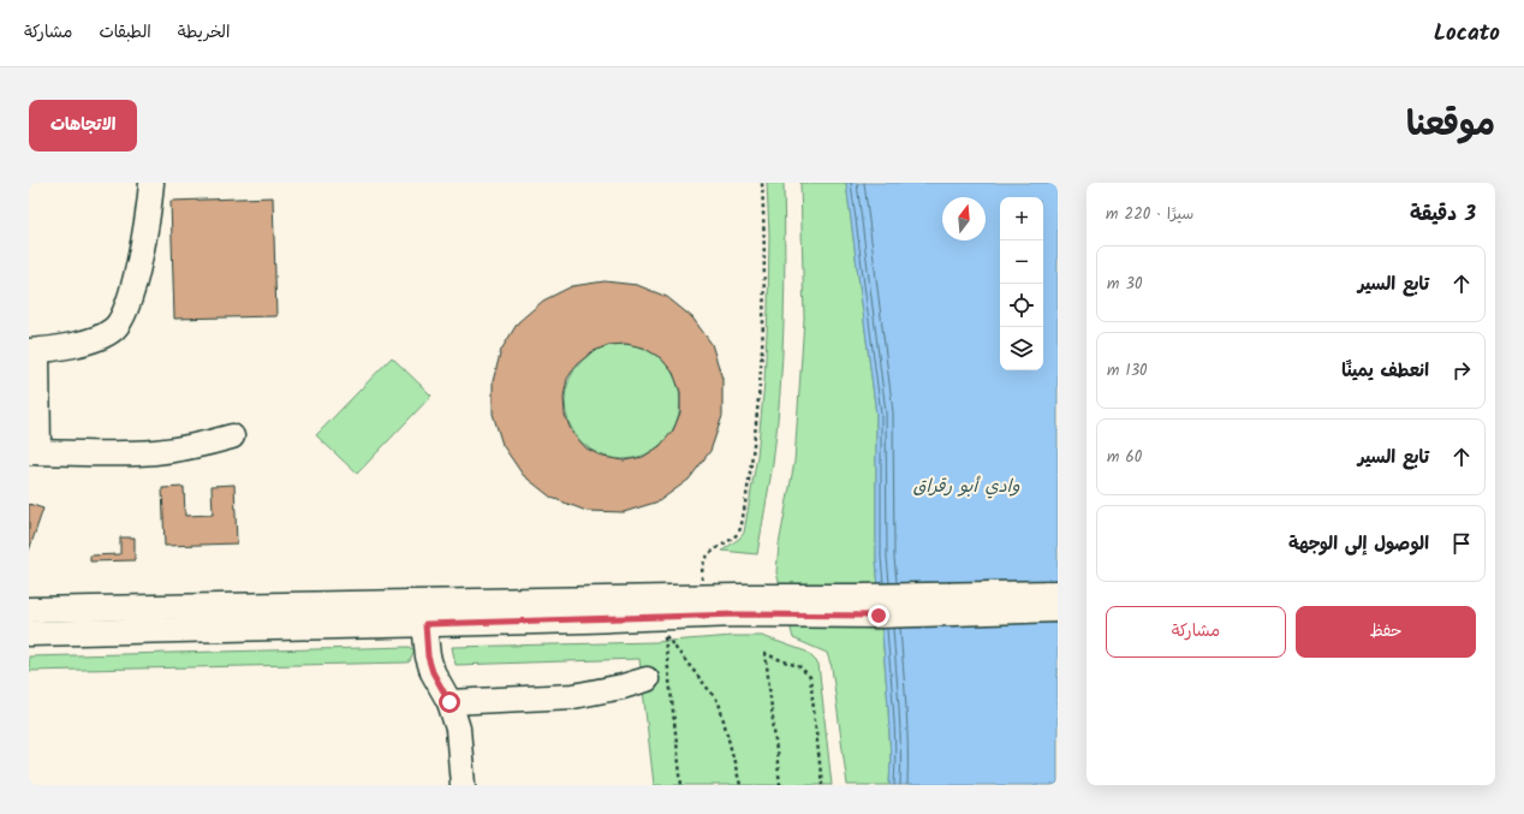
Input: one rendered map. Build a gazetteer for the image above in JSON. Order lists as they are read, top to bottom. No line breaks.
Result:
{"water":["وادي أبو رقراق"],"north":"top","page":{"header":"Locato","nav":["الخريطة","الطبقات","مشاركة"],"title":"موقعنا","buttons":["الاتجاهات",["حفظ","مشاركة"]],"heading":["3 دقيقة","سيرًا · 220 m"],"map_buttons":["+","−"],"list":[["تابع السير","30 m"],["انعطف يمينًا","130 m"],["تابع السير","60 m"],"الوصول إلى الوجهة"]}}
